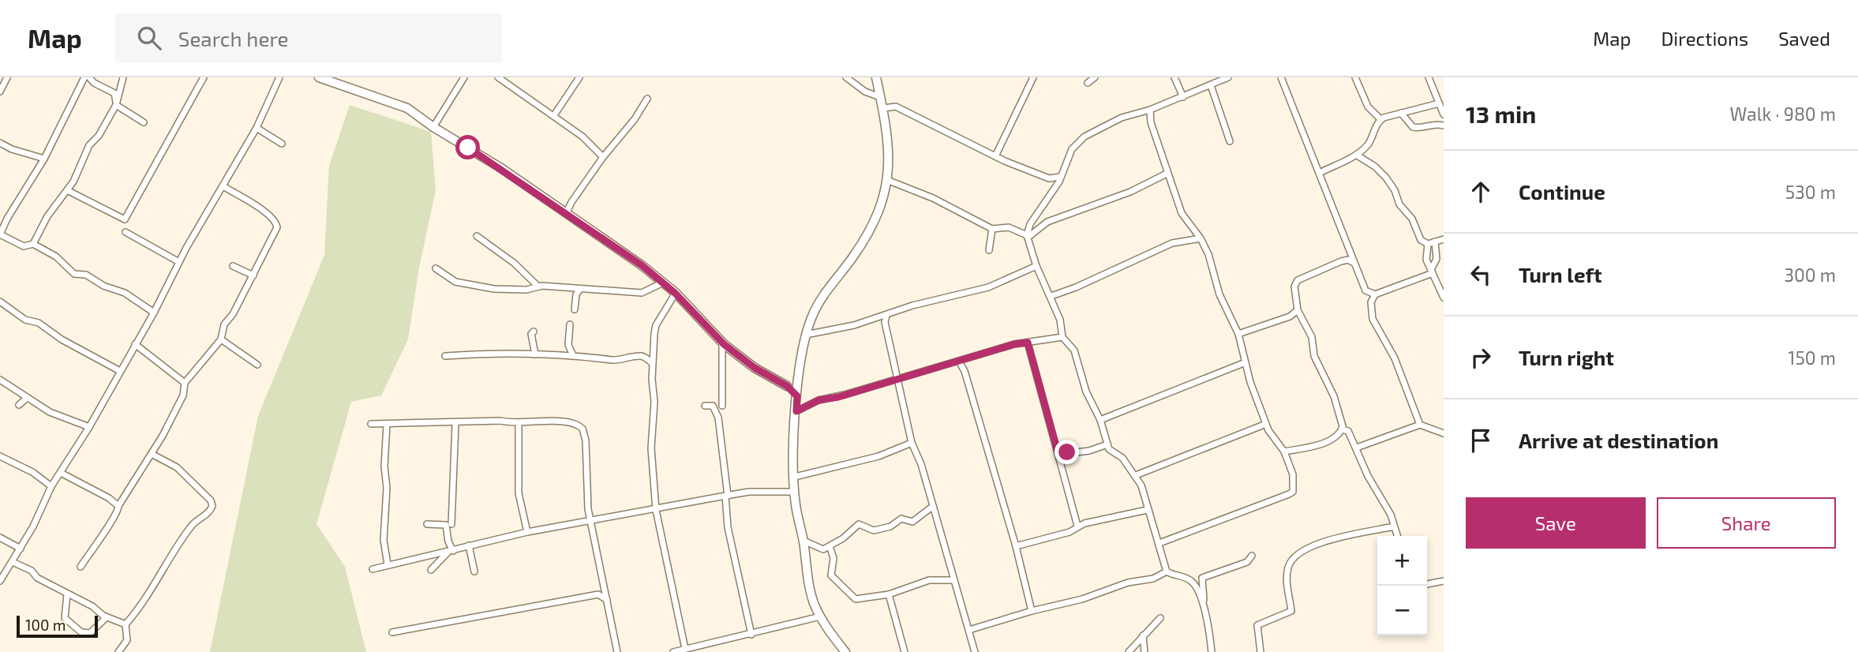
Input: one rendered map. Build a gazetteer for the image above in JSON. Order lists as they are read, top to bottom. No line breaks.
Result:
{"scale_bar":"100 m","page":{"header":"Map","search":"Search here","nav":["Map","Directions","Saved"],"heading":["13 min","Walk · 980 m"],"list":[["Continue","530 m"],["Turn left","300 m"],["Turn right","150 m"],"Arrive at destination"],"buttons":["Save","Share"],"map_buttons":["+","−"],"scale":"100 m"}}
